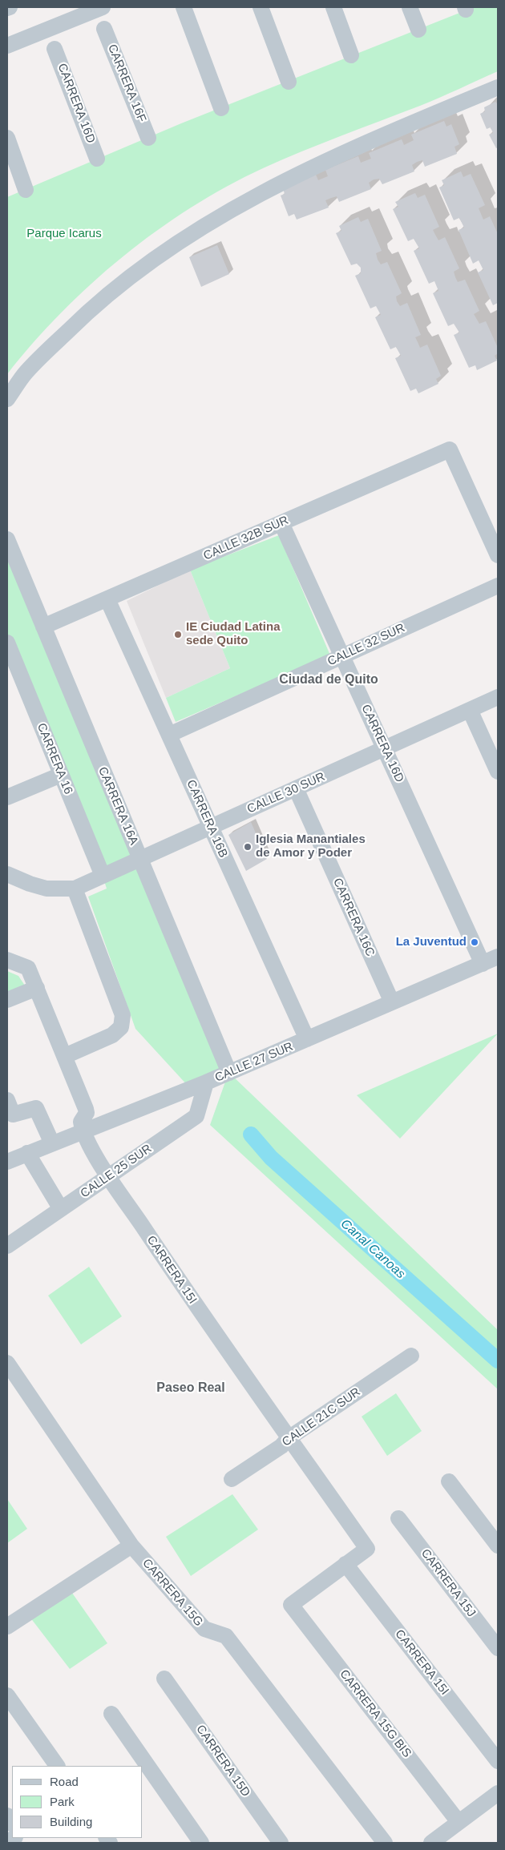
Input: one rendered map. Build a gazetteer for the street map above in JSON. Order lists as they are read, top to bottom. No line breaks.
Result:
{"streets":{"street":["CARRERA 16F","CARRERA 16D","CALLE 32B SUR","CALLE 32 SUR","CARRERA 16","CALLE 30 SUR","CARRERA 16A","CARRERA 16B","CARRERA 16C","CALLE 27 SUR","CALLE 25 SUR","CARRERA 15I","CALLE 21C SUR","CARRERA 15J","CARRERA 15G","CARRERA 15G BIS","CARRERA 15D"]},"crossings":[["CARRERA 16D","CALLE 32B SUR"],["CARRERA 16D","CALLE 32 SUR"],["CARRERA 16D","CALLE 30 SUR"],["CARRERA 16D","CALLE 27 SUR"],["CALLE 32B SUR","CARRERA 16A"],["CALLE 32B SUR","CARRERA 16B"],["CALLE 32 SUR","CARRERA 16B"],["CARRERA 16","CALLE 30 SUR"],["CALLE 30 SUR","CARRERA 16A"],["CALLE 30 SUR","CARRERA 16B"],["CALLE 30 SUR","CARRERA 16C"],["CARRERA 16A","CALLE 27 SUR"],["CARRERA 16B","CALLE 27 SUR"],["CARRERA 16C","CALLE 27 SUR"],["CALLE 27 SUR","CALLE 25 SUR"],["CALLE 27 SUR","CARRERA 15I"],["CALLE 25 SUR","CARRERA 15I"],["CARRERA 15I","CALLE 21C SUR"],["CARRERA 15I","CARRERA 15G BIS"]],"districts":["Ciudad de Quito","Paseo Real"],"water":["Canal Canoas"],"parks":["Parque Icarus"],"places":["IE Ciudad Latina sede Quito","Iglesia Manantiales de Amor y Poder","La Juventud"],"legend":["Road","Park","Building"]}
